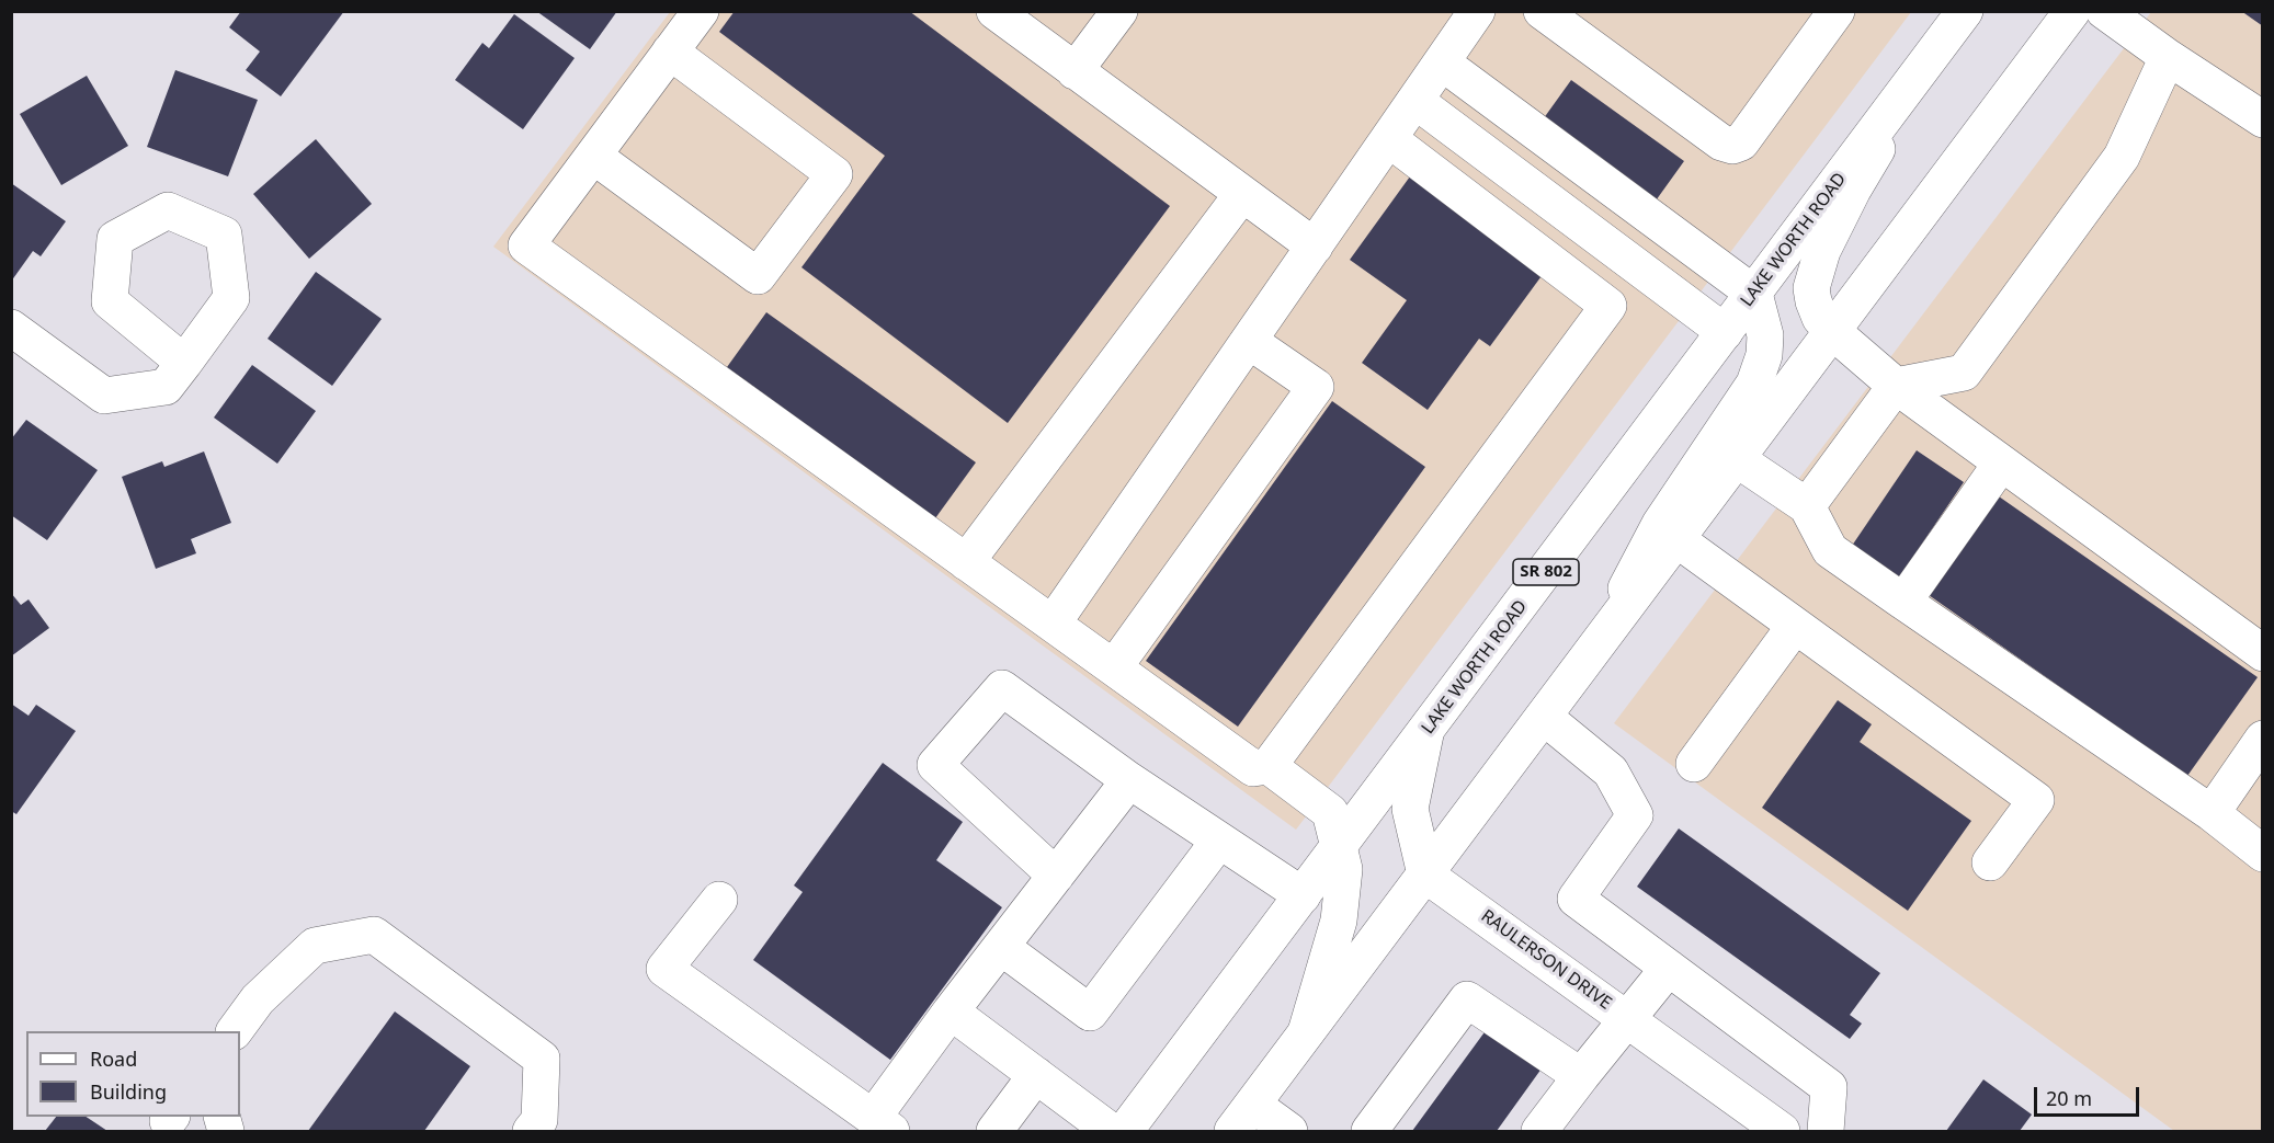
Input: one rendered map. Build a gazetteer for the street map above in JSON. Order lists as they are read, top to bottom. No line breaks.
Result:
{"streets":{"main road":["LAKE WORTH ROAD","SR 802","RAULERSON DRIVE"]},"legend":["Road","Building"],"scale_bar":"20 m"}
